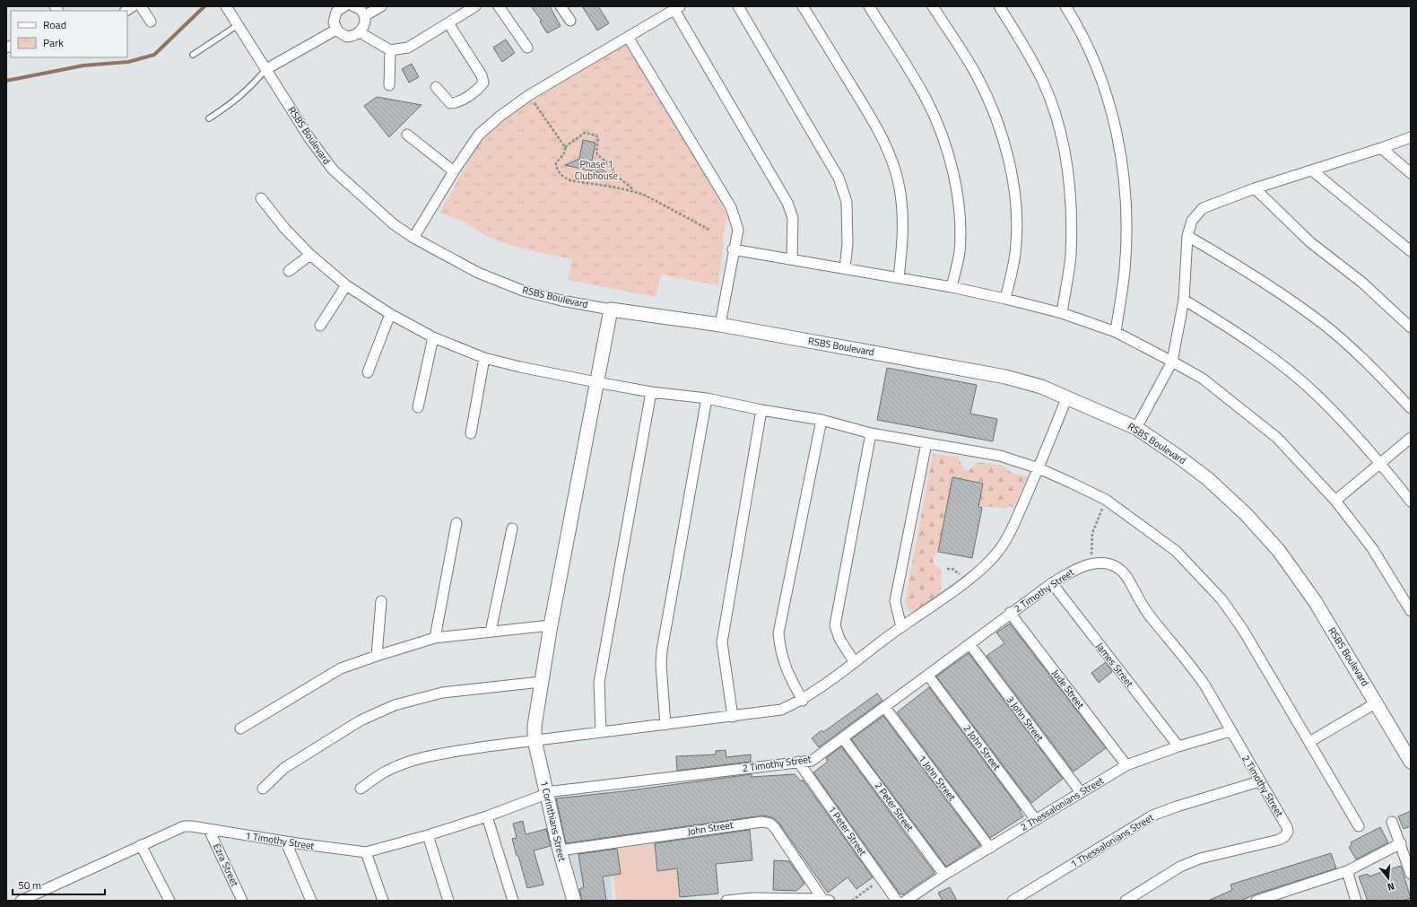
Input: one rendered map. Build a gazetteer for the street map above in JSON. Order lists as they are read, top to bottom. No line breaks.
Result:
{"streets":{"street":["RSBS Boulevard","2 Timothy Street","James Street","Jude Street","3 John Street","2 John Street","1 John Street","2 Thessalonians Street","2 Peter Street","1 Corinthians Street","John Street","1 Peter Street","1 Timothy Street","1 Thessalonians Street","Ezra Street"]},"crossings":[["RSBS Boulevard","1 Corinthians Street"],["2 Timothy Street","James Street"],["2 Timothy Street","Jude Street"],["2 Timothy Street","3 John Street"],["2 Timothy Street","2 John Street"],["2 Timothy Street","1 John Street"],["2 Timothy Street","2 Thessalonians Street"],["2 Timothy Street","2 Peter Street"],["2 Timothy Street","1 Corinthians Street"],["2 Timothy Street","1 Peter Street"],["2 Timothy Street","1 Timothy Street"],["2 Timothy Street","1 Thessalonians Street"],["James Street","2 Thessalonians Street"],["Jude Street","2 Thessalonians Street"],["3 John Street","2 Thessalonians Street"],["2 John Street","2 Thessalonians Street"],["1 John Street","2 Thessalonians Street"],["2 Thessalonians Street","2 Peter Street"],["1 Corinthians Street","John Street"],["1 Corinthians Street","1 Timothy Street"],["1 Timothy Street","Ezra Street"]],"parks":["Phase 1 Clubhouse"],"legend":["Road","Park"],"scale_bar":"50 m","north":"bottom"}
